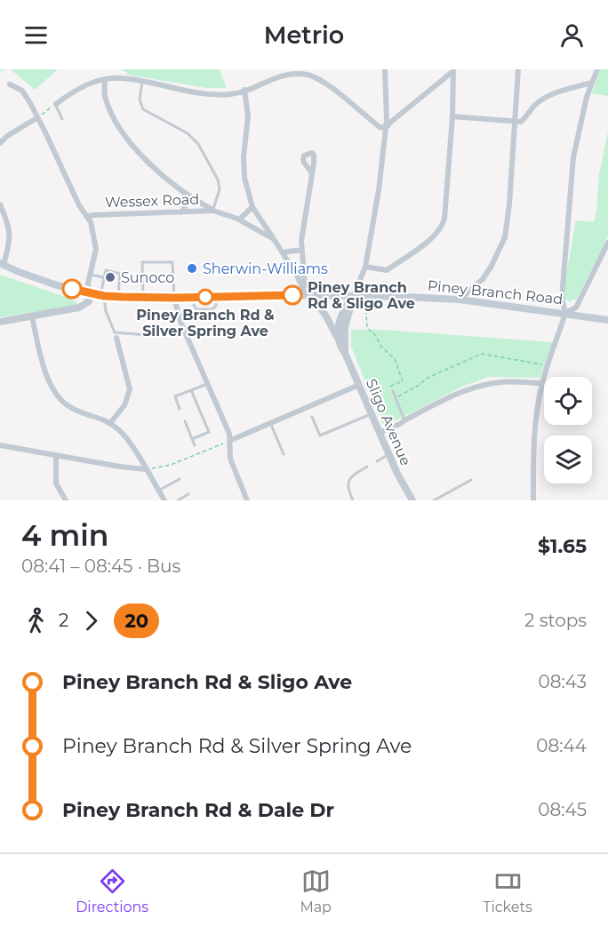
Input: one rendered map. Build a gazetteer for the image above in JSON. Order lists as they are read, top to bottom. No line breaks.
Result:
{"streets":{"main road":["Piney Branch Road"],"street":["Wessex Road","Sligo Avenue"]},"crossings":[["Wessex Road","Piney Branch Road"],["Wessex Road","Sligo Avenue"],["Piney Branch Road","Sligo Avenue"]],"places":["Sherwin-Williams","Sunoco","Piney Branch Rd & Sligo Ave","Piney Branch Rd & Silver Spring Ave"],"lines":["bus line 20"],"page":{"header":"Metrio","heading":["4 min","08:41 – 08:45 · Bus","$1.65"],"legs":["2","20","2 stops"],"list":[{"name":"Piney Branch Rd & Sligo Ave","value":"08:43"},{"name":"Piney Branch Rd & Silver Spring Ave","value":"08:44"},{"name":"Piney Branch Rd & Dale Dr","value":"08:45"}],"tabs":["Directions","Map","Tickets"]}}
